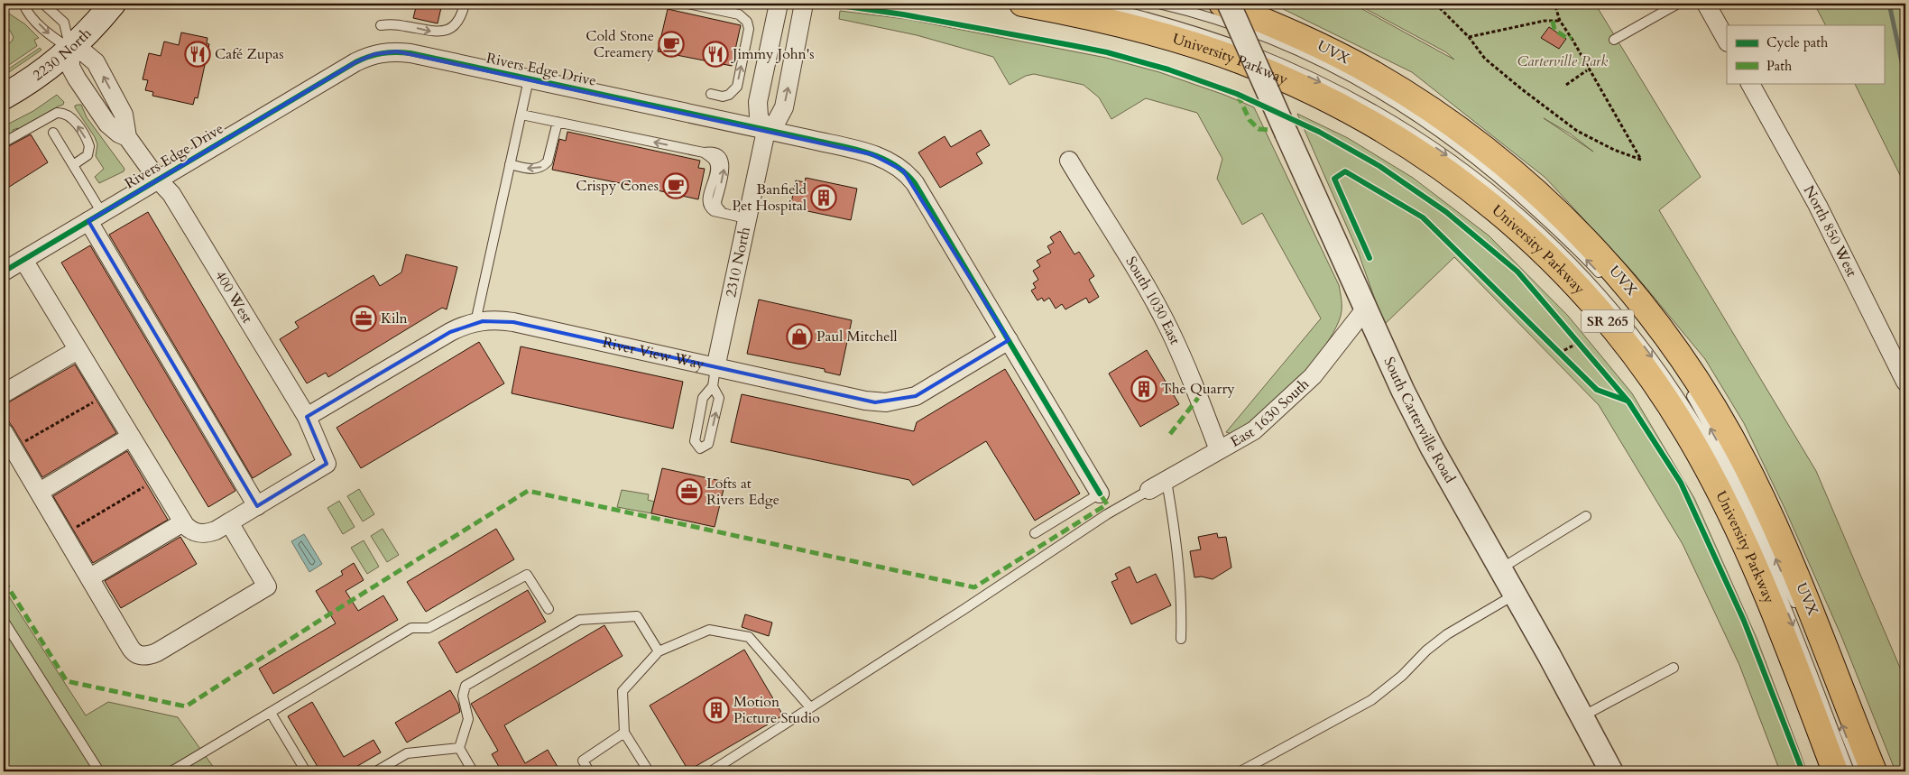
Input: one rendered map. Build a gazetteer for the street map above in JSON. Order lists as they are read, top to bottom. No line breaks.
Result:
{"streets":{"main road":["2230 North","University Parkway","SR 265"],"street":["Rivers Edge Drive","North 850 West","2310 North","400 West","South 1030 East","River View Way","East 1630 South","South Carterville Road"],"lane":["UVX"]},"crossings":[["2230 North","400 West"],["Rivers Edge Drive","2310 North"],["Rivers Edge Drive","400 West"],["Rivers Edge Drive","River View Way"],["2310 North","River View Way"],["400 West","River View Way"],["South 1030 East","East 1630 South"],["East 1630 South","South Carterville Road"]],"parks":["Carterville Park"],"places":{"cafe":["Cold Stone Creamery","Crispy Cones"],"restaurant":["Café Zupas","Jimmy John's"],"building":["Banfield Pet Hospital","The Quarry","Motion Picture Studio"],"office":["Kiln","Lofts at Rivers Edge"],"shop":["Paul Mitchell"]},"legend":["Cycle path","Path"]}
